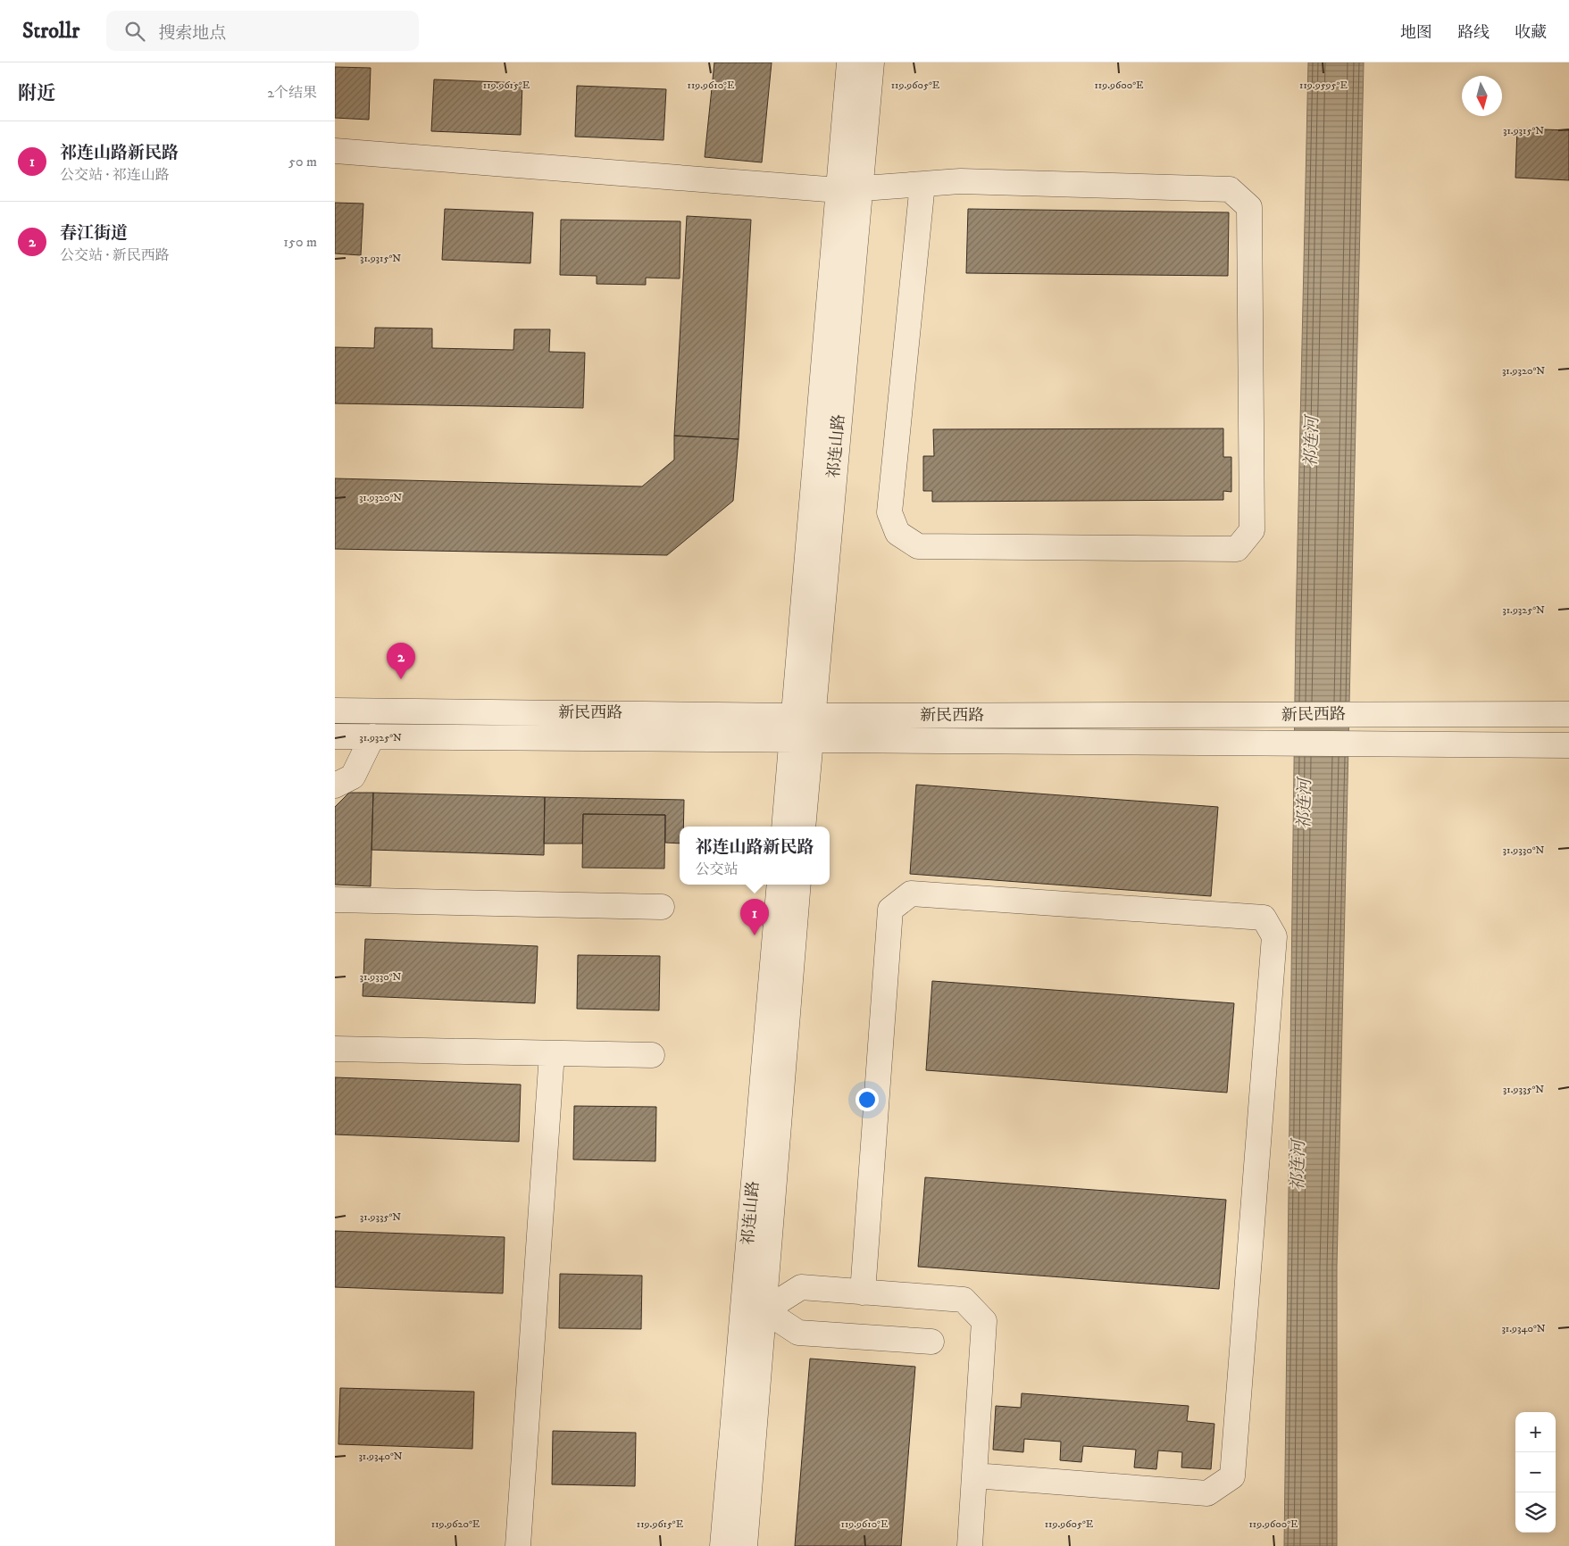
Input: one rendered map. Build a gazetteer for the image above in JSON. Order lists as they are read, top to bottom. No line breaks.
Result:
{"streets":{"street":["祁连山路","新民西路"]},"crossings":[["祁连山路","新民西路"]],"water":["祁连河"],"north":"bottom","page":{"header":"Strollr","search":"搜索地点","nav":["地图","路线","收藏"],"heading":["附近","2个结果"],"list":[{"mark":"1","name":"祁连山路新民路","note":"公交站 · 祁连山路","value":"50 m"},{"mark":"2","name":"春江街道","note":"公交站 · 新民西路","value":"150 m"}],"pins":["2","1"],"popup":["祁连山路新民路","公交站"],"map_buttons":["+","−"]},"coordinates":["119.9615°E","119.9610°E","119.9605°E","119.9600°E","119.9595°E","31.9315°N","31.9320°N","31.9325°N","31.9330°N","31.9335°N","31.9340°N","119.9620°E"]}
